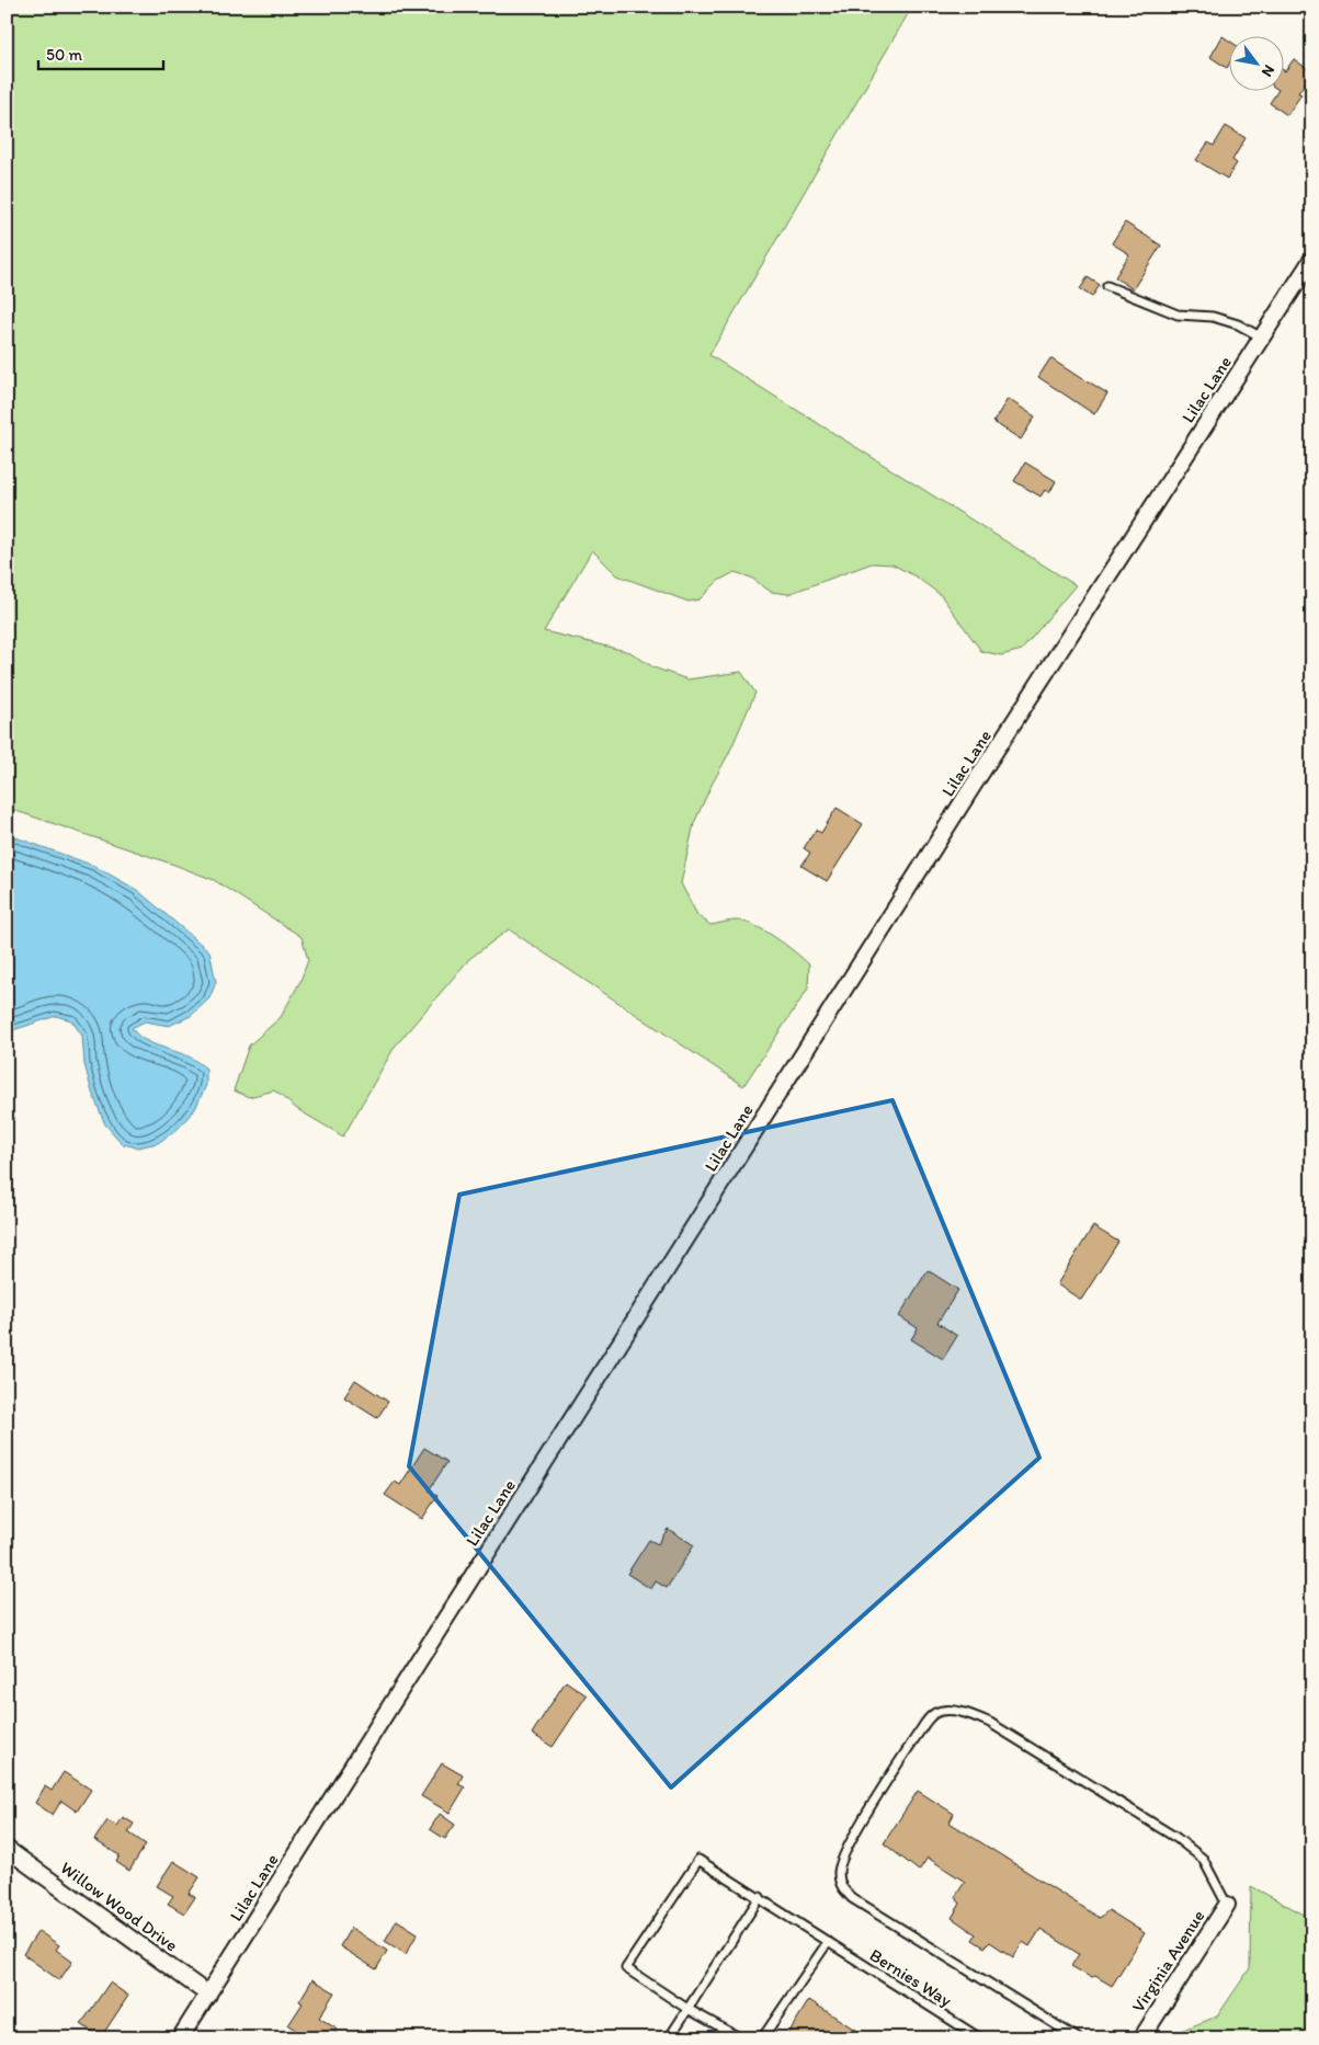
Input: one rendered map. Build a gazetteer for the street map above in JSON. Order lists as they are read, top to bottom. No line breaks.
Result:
{"streets":{"street":["Lilac Lane","Willow Wood Drive","Virginia Avenue"],"lane":["Bernies Way"]},"crossings":[["Lilac Lane","Willow Wood Drive"]],"scale_bar":"50 m","north":"bottom right"}
